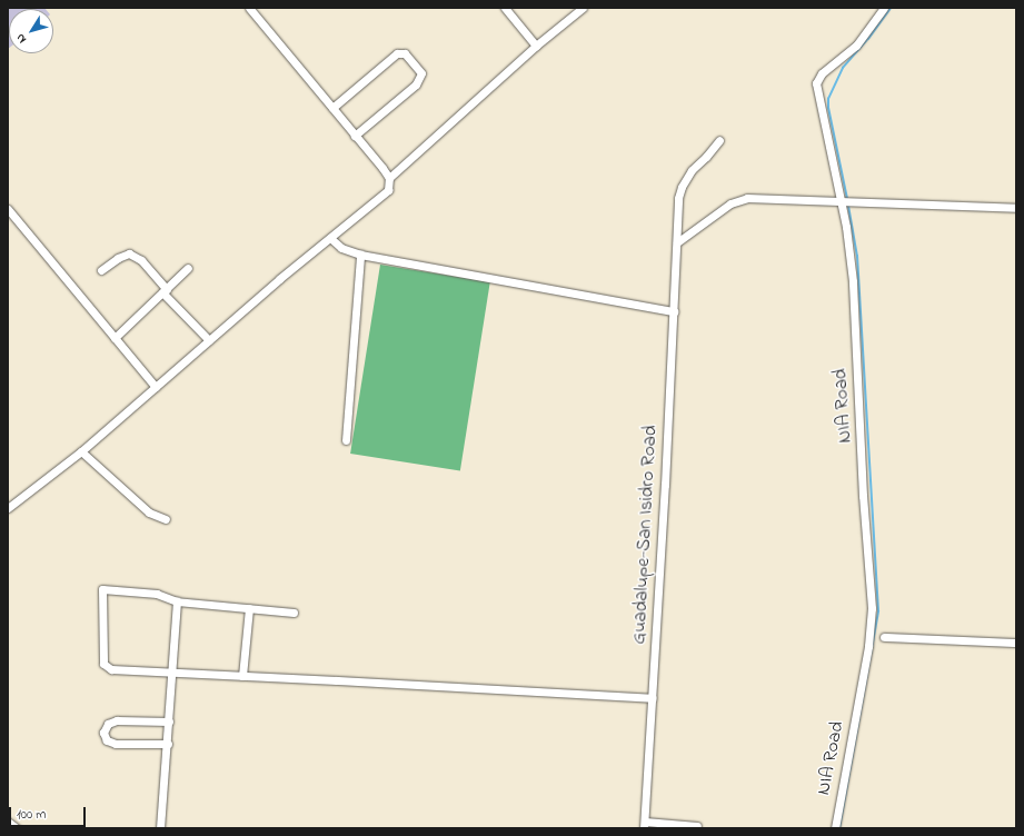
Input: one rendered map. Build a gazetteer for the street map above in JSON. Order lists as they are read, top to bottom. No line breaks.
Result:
{"streets":{"street":["NIA Road","Guadalupe-San Isidro Road"]},"scale_bar":"100 m","north":"bottom left"}
